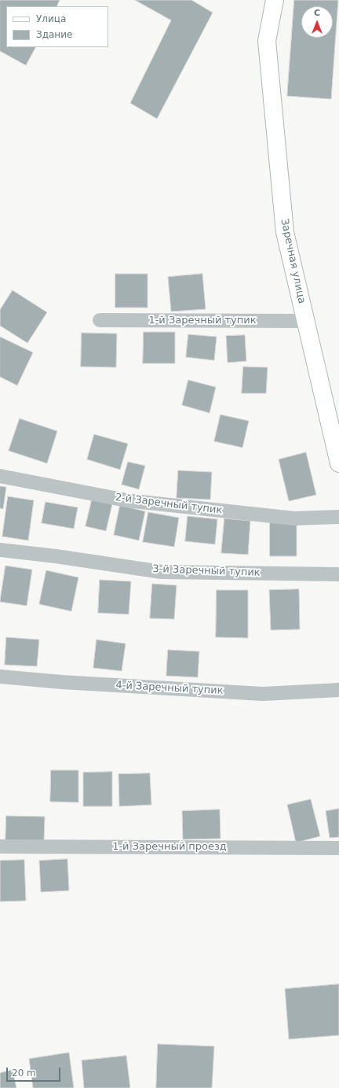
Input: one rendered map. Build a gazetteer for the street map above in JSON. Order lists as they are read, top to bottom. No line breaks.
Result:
{"streets":{"main road":["Заречная улица"],"street":["1-й Заречный тупик","2-й Заречный тупик","3-й Заречный тупик","4-й Заречный тупик","1-й Заречный проезд"]},"crossings":[["Заречная улица","1-й Заречный тупик"]],"legend":["Улица","Здание"],"scale_bar":"20 m","north":"top"}
